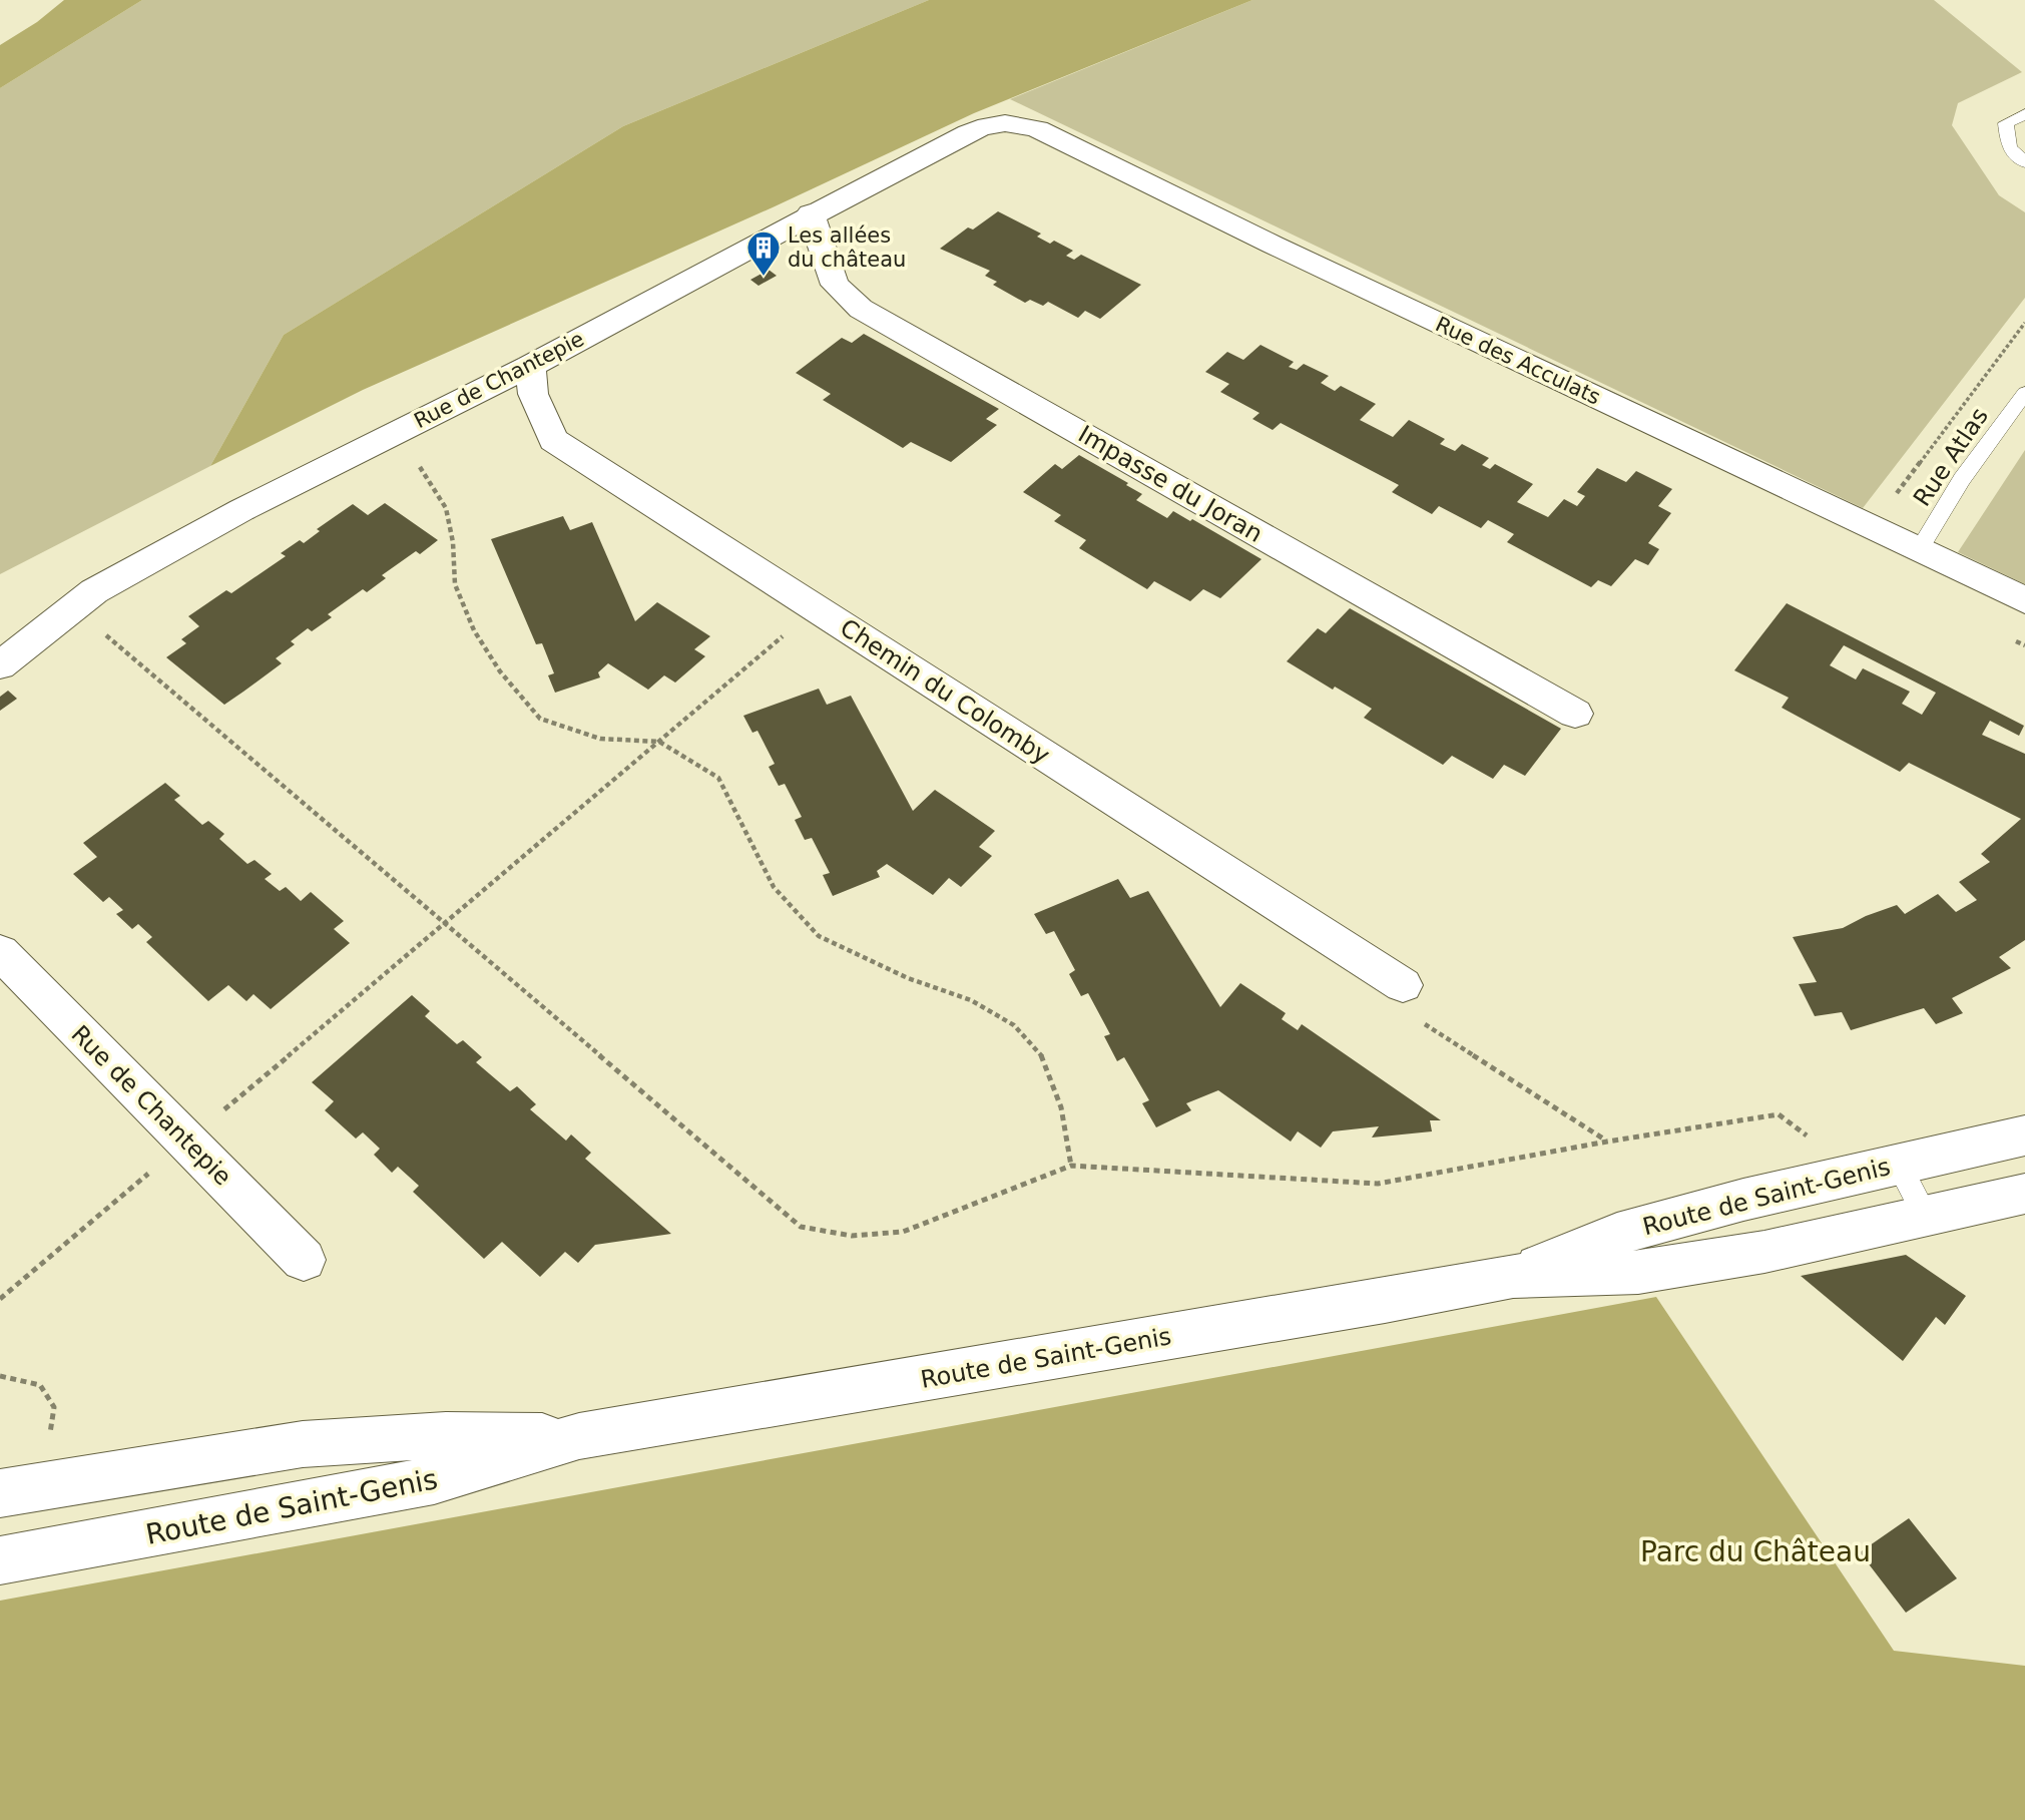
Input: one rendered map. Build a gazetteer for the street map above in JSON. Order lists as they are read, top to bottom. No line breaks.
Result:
{"streets":{"street":["Rue des Acculats","Rue de Chantepie","Impasse du Joran","Chemin du Colomby","Route de Saint-Genis"],"lane":["Rue Atlas"]},"crossings":[["Rue des Acculats","Rue de Chantepie"],["Rue des Acculats","Rue Atlas"],["Rue de Chantepie","Impasse du Joran"],["Rue de Chantepie","Chemin du Colomby"]],"parks":["Parc du Château"],"places":{"building":["Les allées du château"]}}
